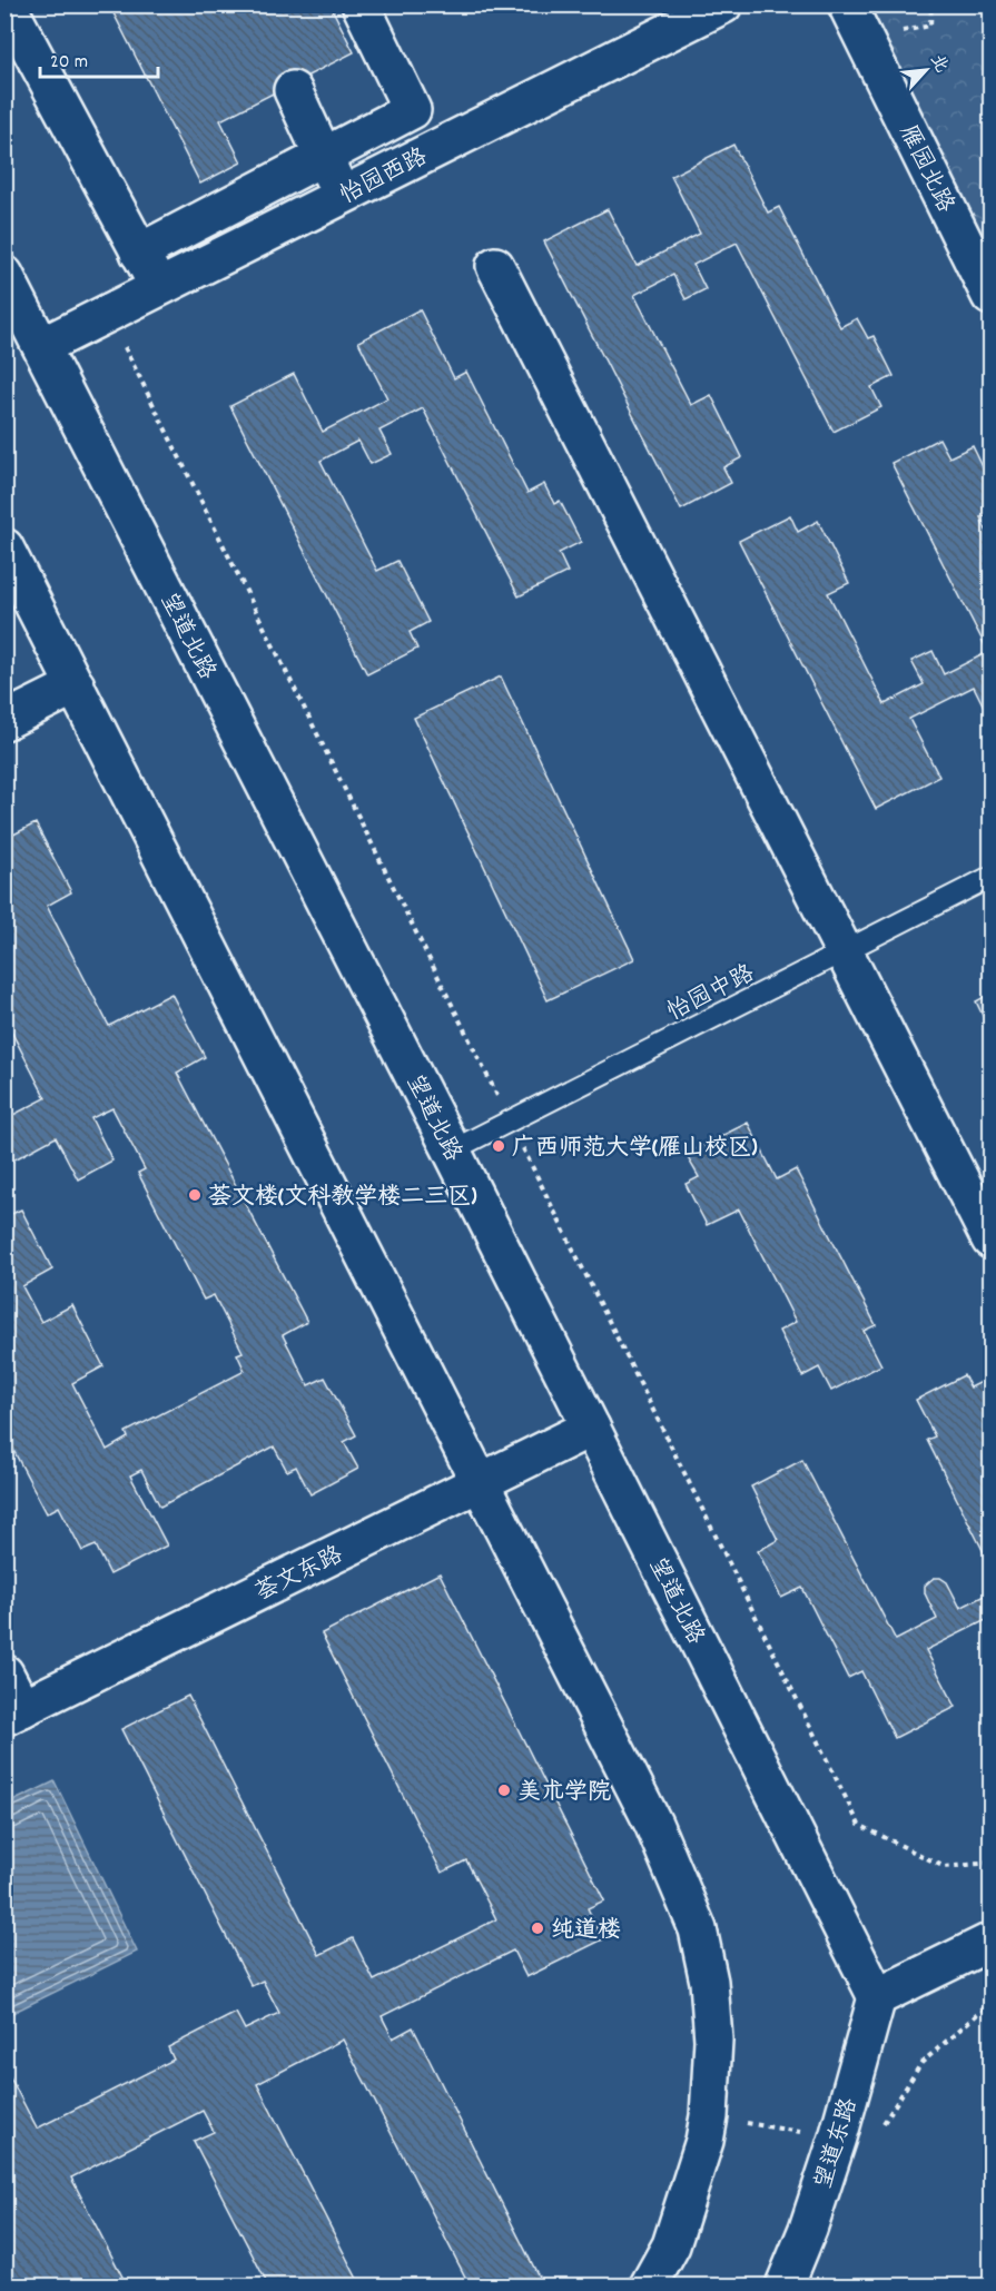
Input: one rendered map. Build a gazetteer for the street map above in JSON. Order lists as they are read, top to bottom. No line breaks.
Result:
{"streets":{"street":["雁园北路","怡园西路","望道北路","荟文东路","望道东路"],"lane":["怡园中路"]},"crossings":[["怡园西路","望道北路"],["望道北路","怡园中路"],["望道北路","荟文东路"],["望道北路","望道东路"]],"places":["广西师范大学(雁山校区)","荟文楼(文科教学楼二三区)","美术学院","纯道楼"],"scale_bar":"20 m","north":"top right"}
